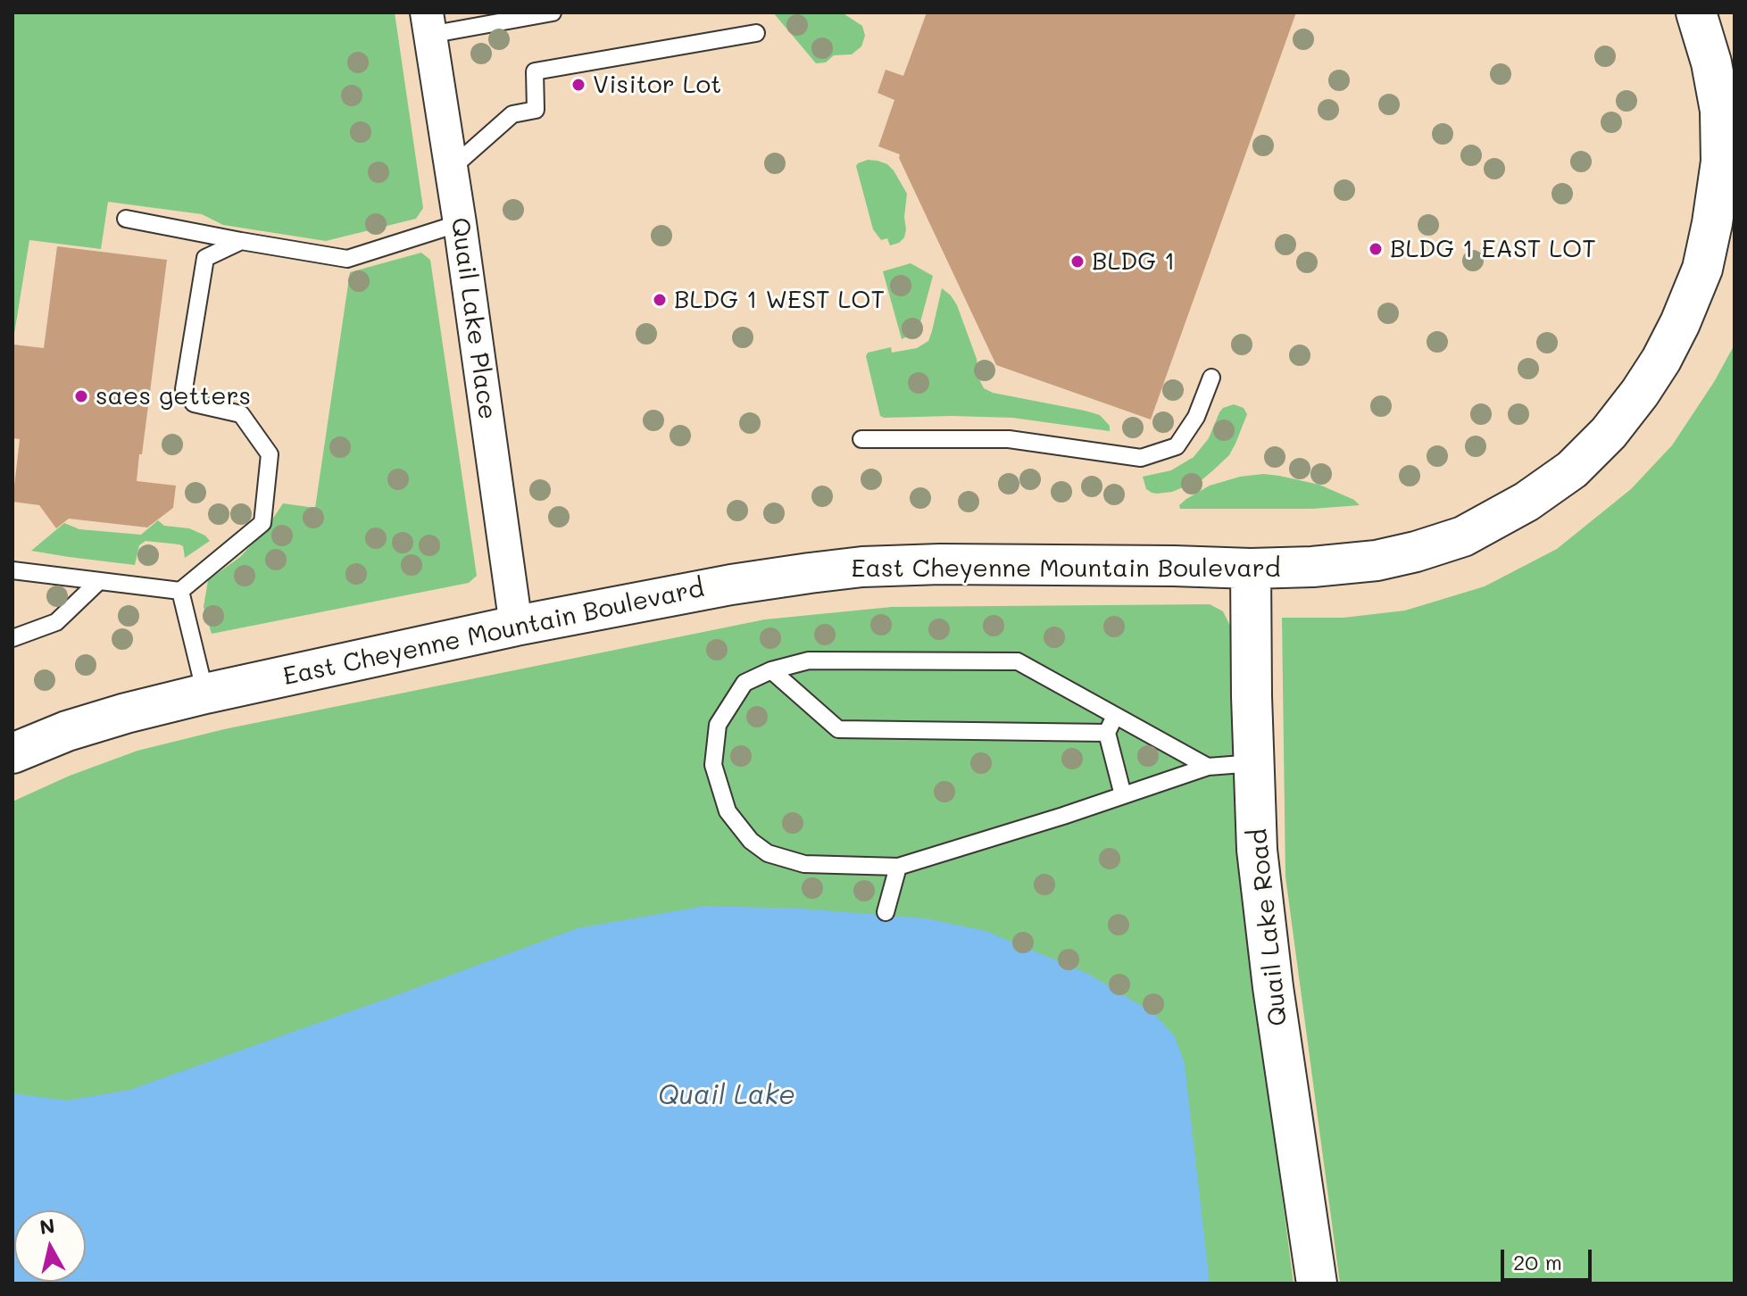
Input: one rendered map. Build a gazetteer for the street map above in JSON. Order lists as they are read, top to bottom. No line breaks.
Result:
{"streets":{"street":["Quail Lake Place","East Cheyenne Mountain Boulevard","Quail Lake Road"]},"crossings":[["Quail Lake Place","East Cheyenne Mountain Boulevard"],["East Cheyenne Mountain Boulevard","Quail Lake Road"]],"water":["Quail Lake"],"places":["Visitor Lot","BLDG 1 EAST LOT","BLDG 1","BLDG 1 WEST LOT","saes getters"],"scale_bar":"20 m","north":"top"}
